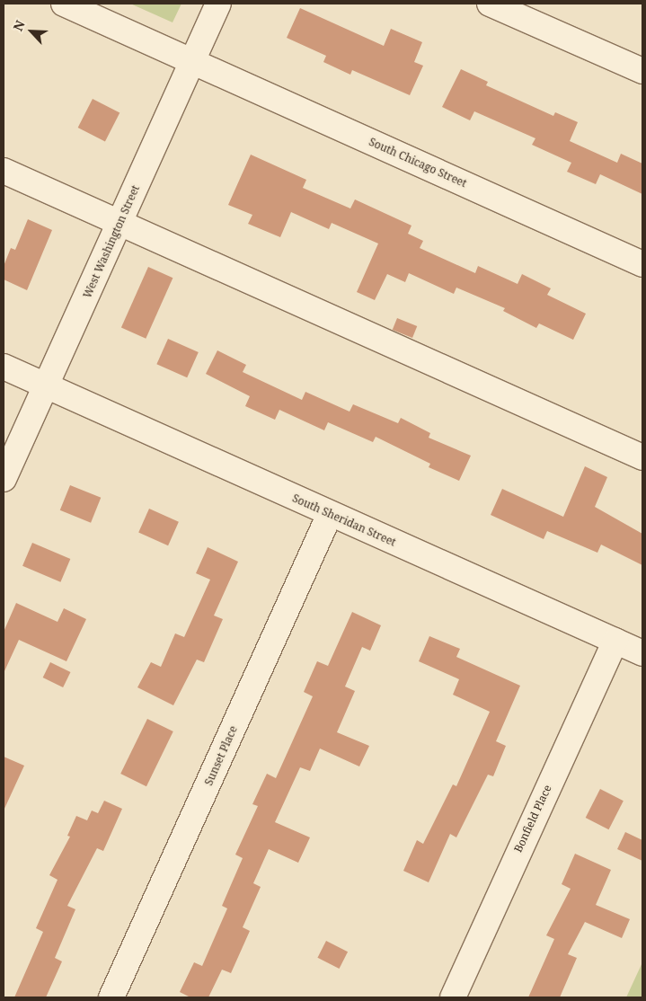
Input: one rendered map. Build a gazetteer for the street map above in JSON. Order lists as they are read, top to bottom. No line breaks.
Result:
{"streets":{"street":["South Chicago Street","West Washington Street","South Sheridan Street","Sunset Place","Bonfield Place"]},"crossings":[["South Chicago Street","West Washington Street"],["West Washington Street","South Sheridan Street"],["South Sheridan Street","Sunset Place"],["South Sheridan Street","Bonfield Place"]],"north":"top left"}
